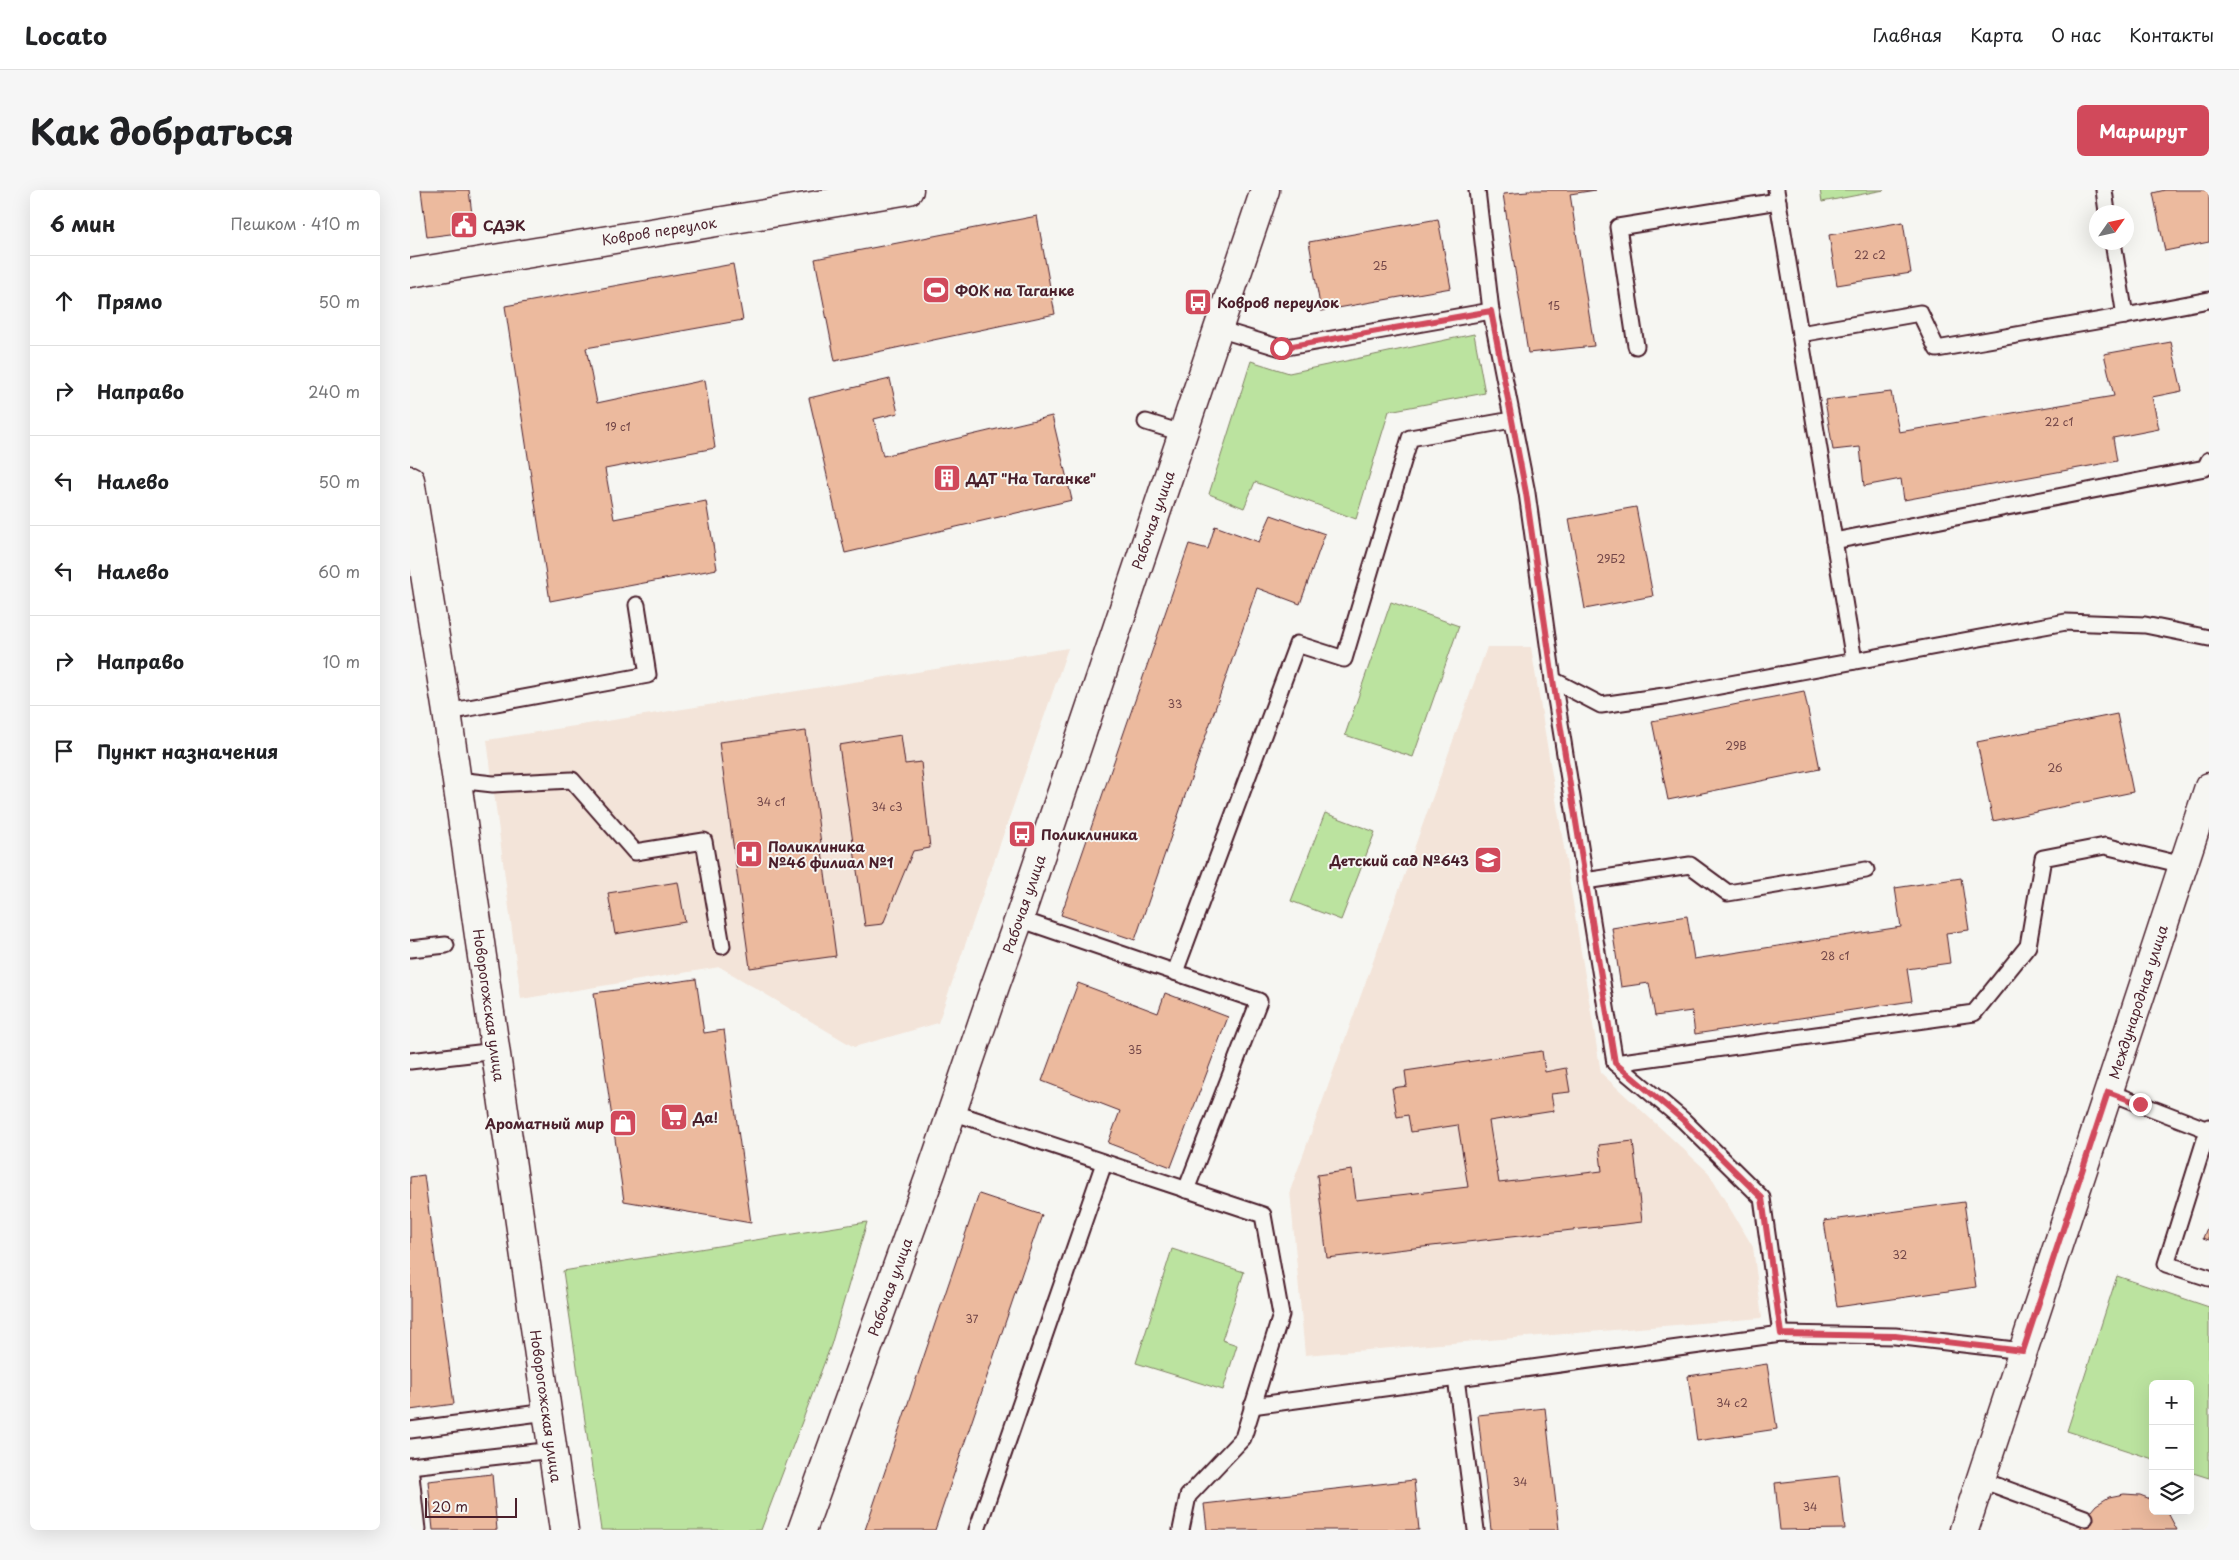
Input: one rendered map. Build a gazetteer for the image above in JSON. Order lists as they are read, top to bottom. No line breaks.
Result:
{"streets":{"street":["Ковров переулок","Рабочая улица","Международная улица","Новорогожская улица"]},"places":{"public building":["СДЭК"],"sports":["ФОК на Таганке"],"bus stop":["Ковров переулок","Поликлиника"],"building":["ДДТ \"На Таганке\""],"hospital":["Поликлиника №46 филиал №1"],"school or university":["Детский сад №643"],"supermarket":["Да!"],"shop":["Ароматный мир"]},"house_numbers":["22 с2","25","15","22 с1","19 с1","29Б2","33","29В","26","34 с1","34 с3","28 с1","35","32","37","34 с2","34","34"],"scale_bar":"20 m","north":"top right","page":{"header":"Locato","nav":["Главная","Карта","О нас","Контакты"],"title":"Как добраться","buttons":"Маршрут","heading":["6 мин","Пешком · 410 m"],"list":[["Прямо","50 m"],["Направо","240 m"],["Налево","50 m"],["Налево","60 m"],["Направо","10 m"],"Пункт назначения"],"map_buttons":["+","−"],"scale":"20 m"}}
